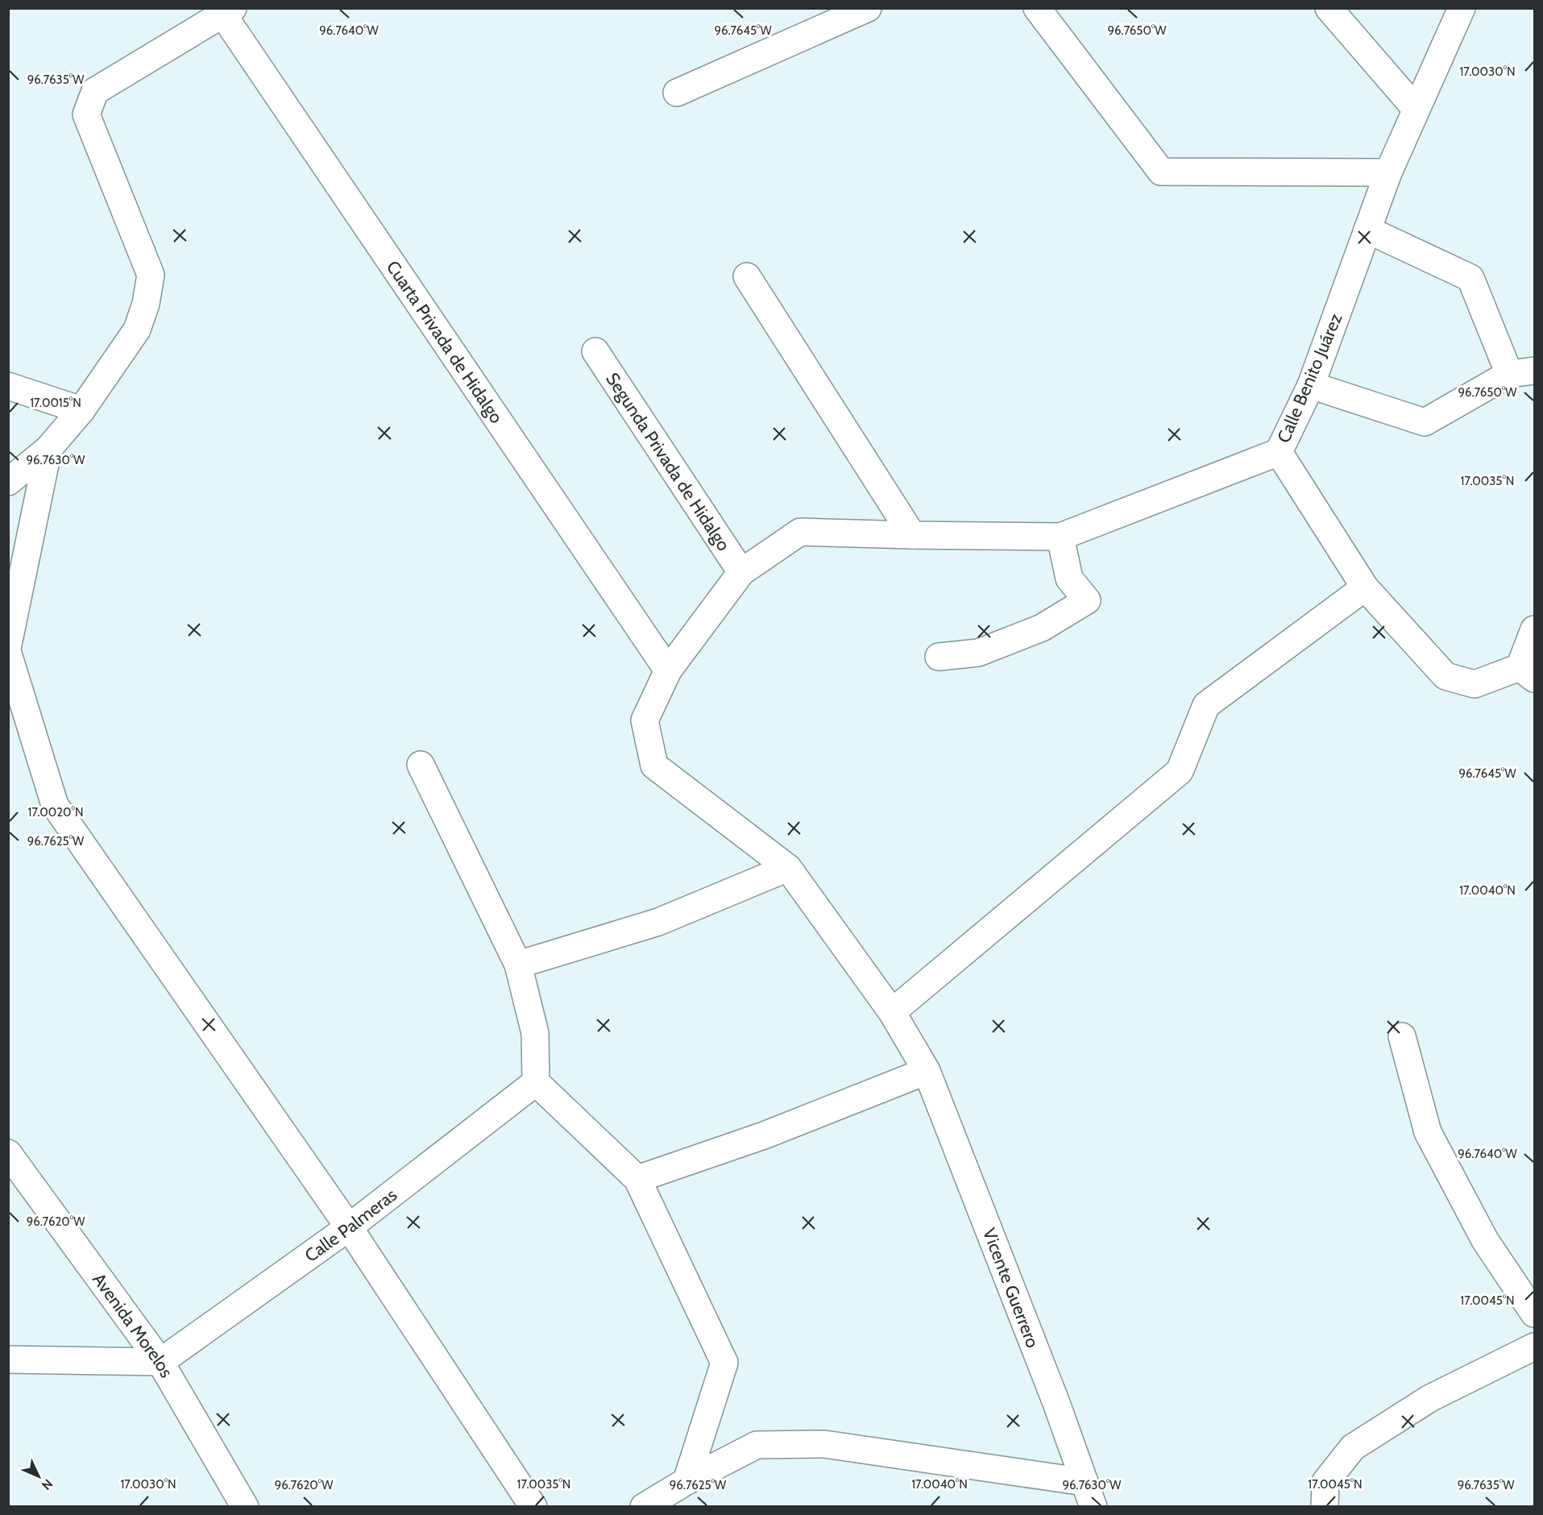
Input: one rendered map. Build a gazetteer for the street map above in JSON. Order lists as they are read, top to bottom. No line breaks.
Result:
{"streets":{"street":["Cuarta Privada de Hidalgo","Calle Benito Juárez","Segunda Privada de Hidalgo","Calle Palmeras","Vicente Guerrero","Avenida Morelos"]},"crossings":[["Cuarta Privada de Hidalgo","Vicente Guerrero"],["Segunda Privada de Hidalgo","Vicente Guerrero"],["Calle Palmeras","Avenida Morelos"]],"north":"bottom right","coordinates":["96.7645°W","96.7640°W","96.7650°W","17.0030°N","96.7635°W","17.0015°N","96.7630°W","17.0035°N","17.0020°N","96.7625°W","17.0040°N","96.7620°W","17.0045°N"]}
